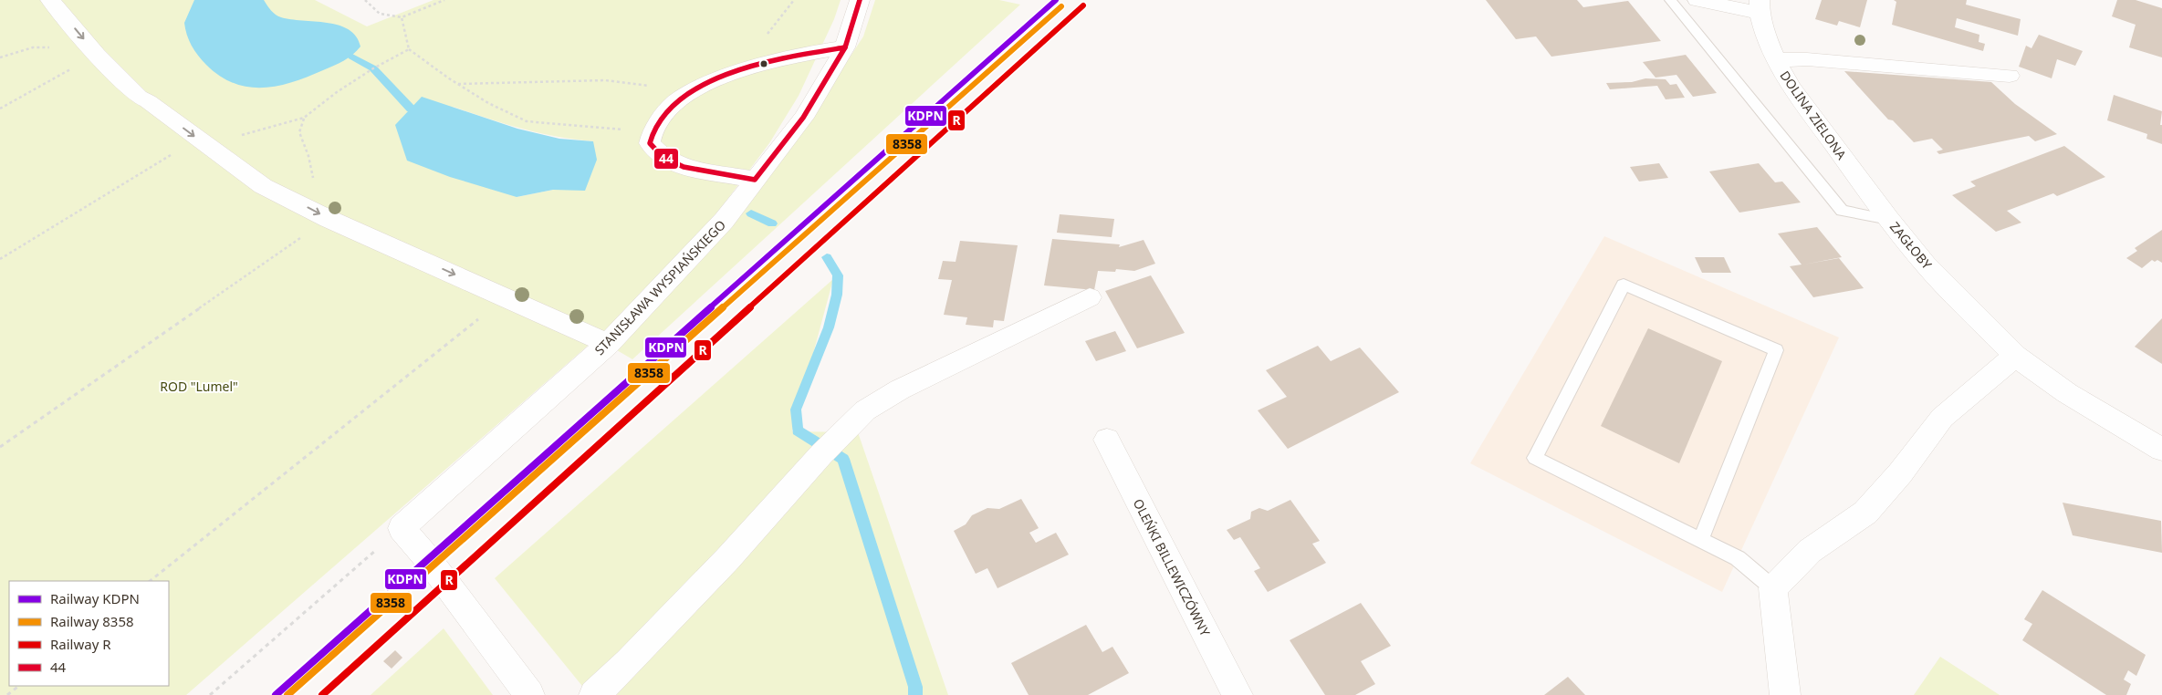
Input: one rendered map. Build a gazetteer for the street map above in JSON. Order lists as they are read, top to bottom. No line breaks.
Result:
{"streets":{"street":["DOLINA ZIELONA","ZAGŁOBY","STANISŁAWA WYSPIAŃSKIEGO","OLEŃKI BILLEWICZÓWNY"]},"crossings":[["DOLINA ZIELONA","ZAGŁOBY"]],"parks":["ROD \"Lumel\""],"lines":["rail line KDPN","transit line 44","rail line R","rail line 8358"],"legend":["Railway KDPN","Railway 8358","Railway R","44"]}
